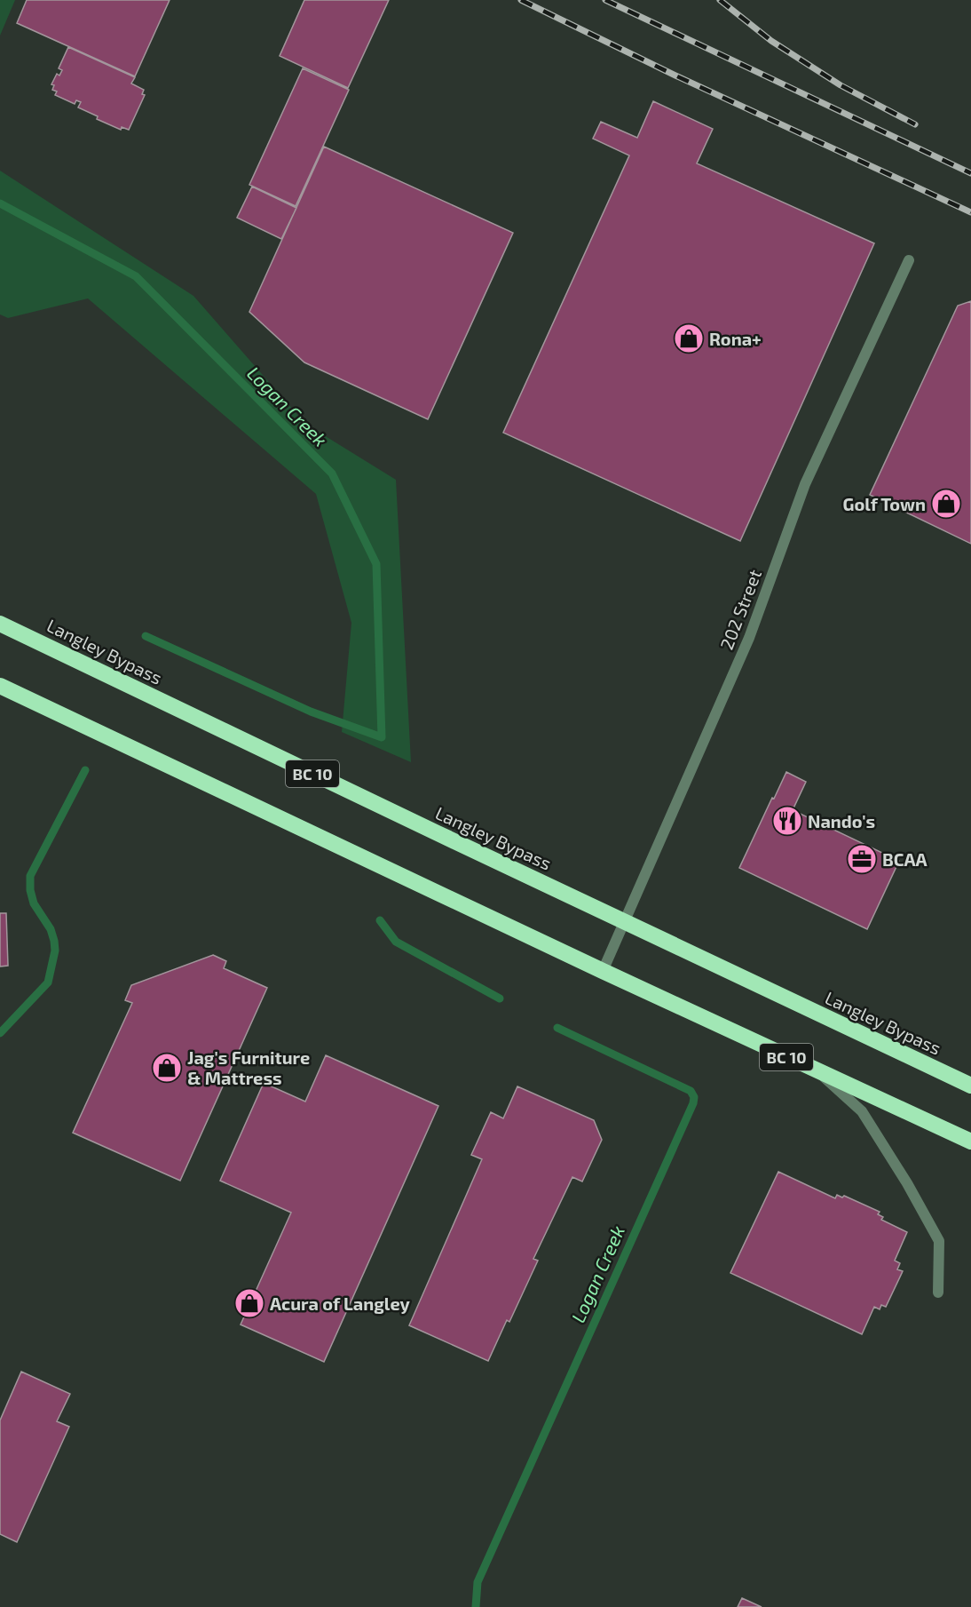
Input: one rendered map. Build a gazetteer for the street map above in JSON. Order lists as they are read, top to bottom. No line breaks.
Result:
{"streets":{"highway":["Langley Bypass","BC 10"],"street":["202 Street"]},"crossings":[["202 Street","Langley Bypass"],["202 Street","BC 10"]],"water":["Logan Creek"],"places":{"shop":["Rona+","Golf Town","Jag's Furniture & Mattress","Acura of Langley"],"restaurant":["Nando's"],"office":["BCAA"]}}
